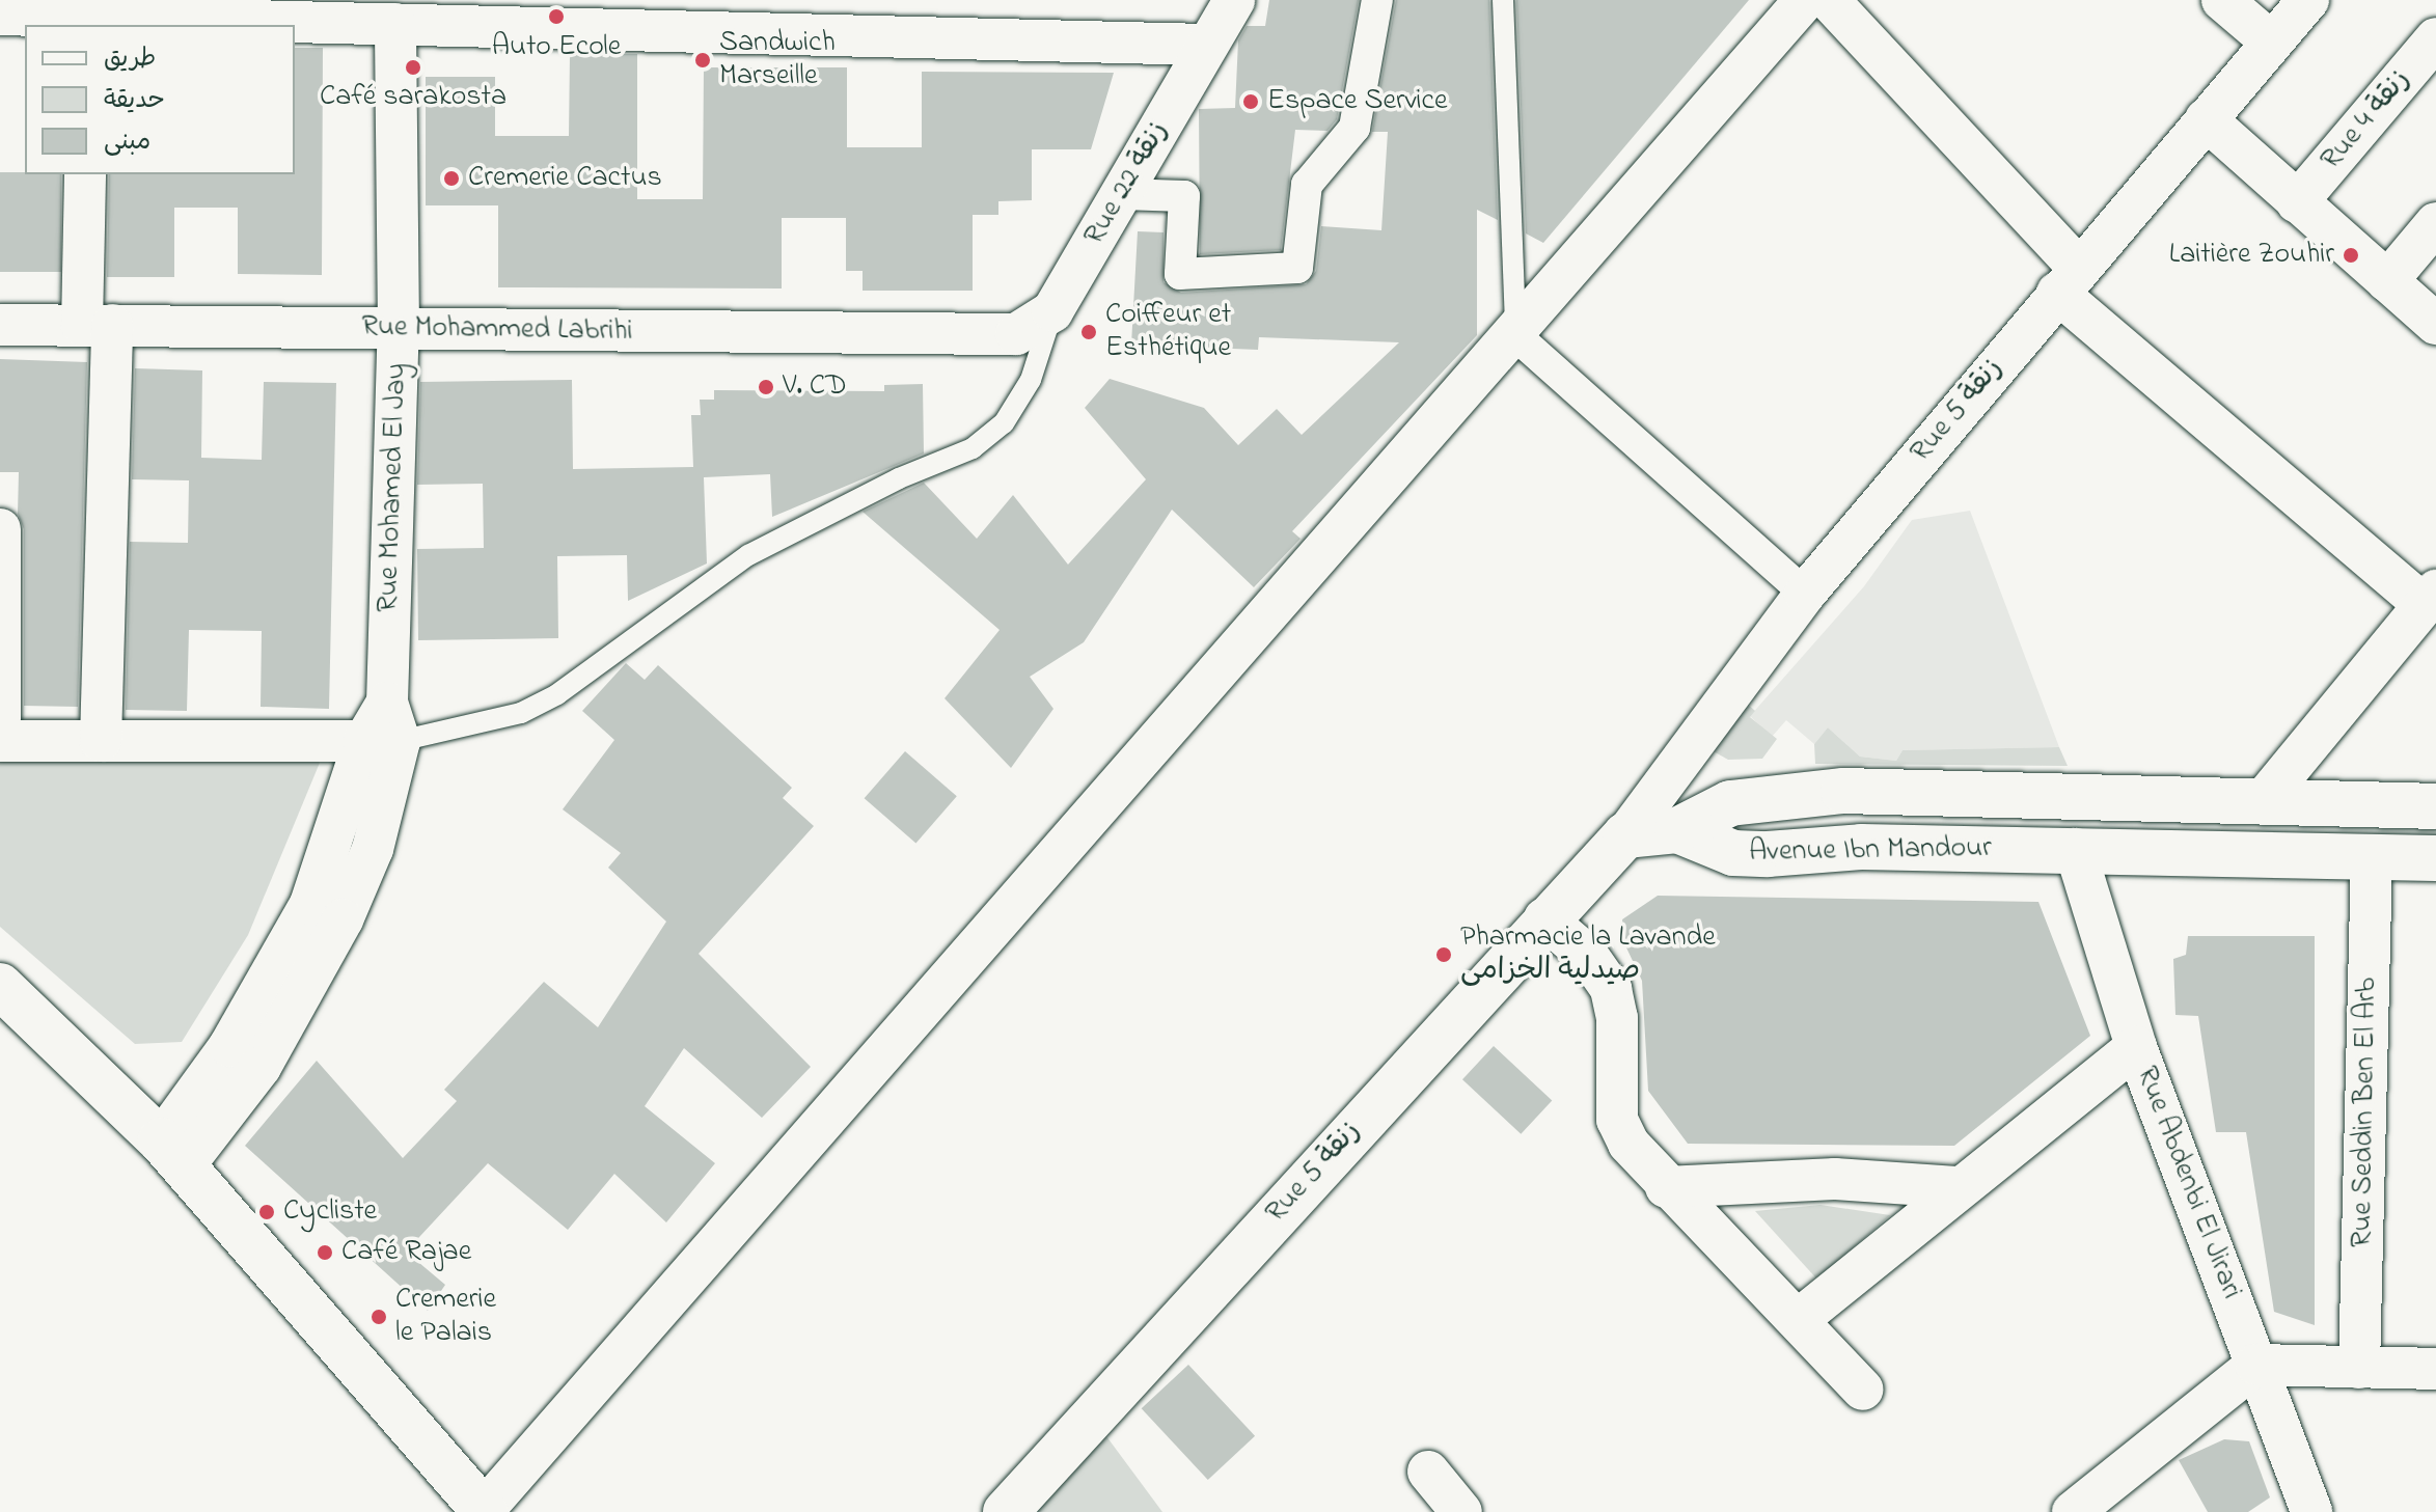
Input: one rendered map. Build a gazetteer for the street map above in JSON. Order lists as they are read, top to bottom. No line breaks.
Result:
{"streets":{"street":["Rue 4 زنقة","Rue 22 زنقة","Rue Mohammed Labrihi","Rue 5 زنقة","Rue Mohamed El Jay","Avenue Ibn Mandour","Rue Seddin Ben El Arb","Rue Abdenbi El Jirari"]},"crossings":[["Rue 22 زنقة","Rue Mohammed Labrihi"],["Rue Mohammed Labrihi","Rue Mohamed El Jay"],["Avenue Ibn Mandour","Rue Seddin Ben El Arb"],["Avenue Ibn Mandour","Rue Abdenbi El Jirari"]],"places":["Auto Ecole","Sandwich Marseille","Café sarakosta","Espace Service","Cremerie Cactus","Laitière Zouhir","Coiffeur et Esthétique","V. CD","Pharmacie la Lavande صيدلية الخزامى","Cycliste","Café Rajae","Cremerie le Palais"],"legend":["طريق","حديقة","مبنى"]}
